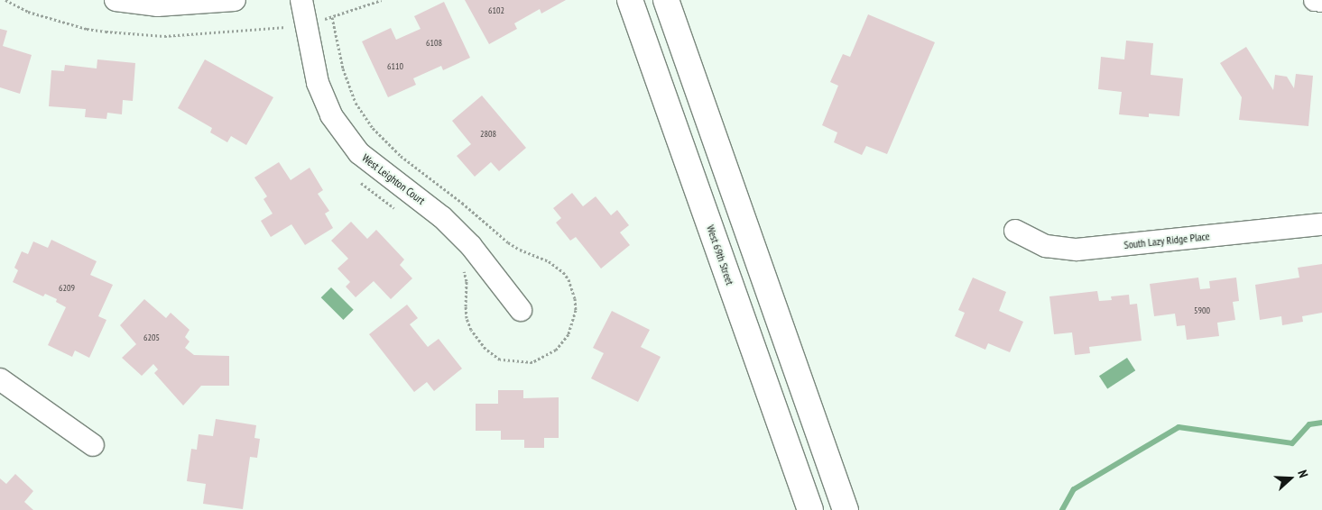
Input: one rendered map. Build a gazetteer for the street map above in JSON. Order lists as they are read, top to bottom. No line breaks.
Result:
{"streets":{"main road":["West 69th Street"],"street":["West Leighton Court","South Lazy Ridge Place"]},"house_numbers":["6102","6108","6110","2808","6209","5900","6205"],"north":"right"}
